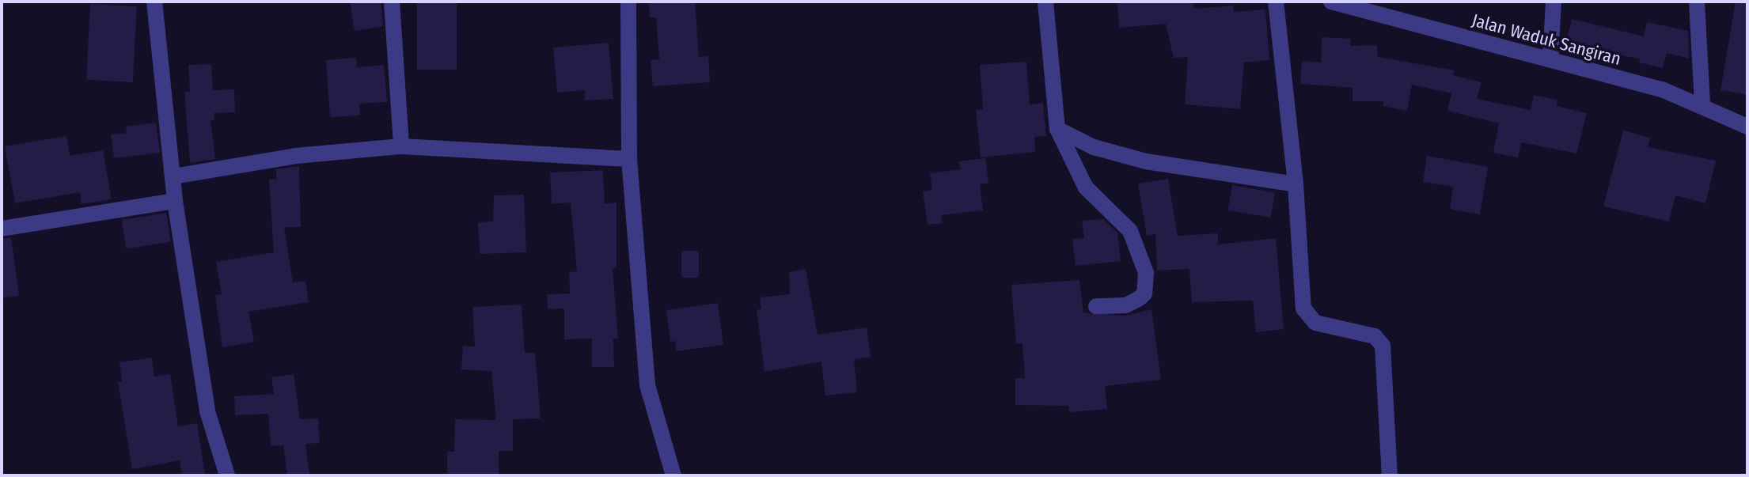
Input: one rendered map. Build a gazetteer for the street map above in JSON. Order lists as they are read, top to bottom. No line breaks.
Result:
{"streets":{"street":["Jalan Waduk Sangiran"]}}
